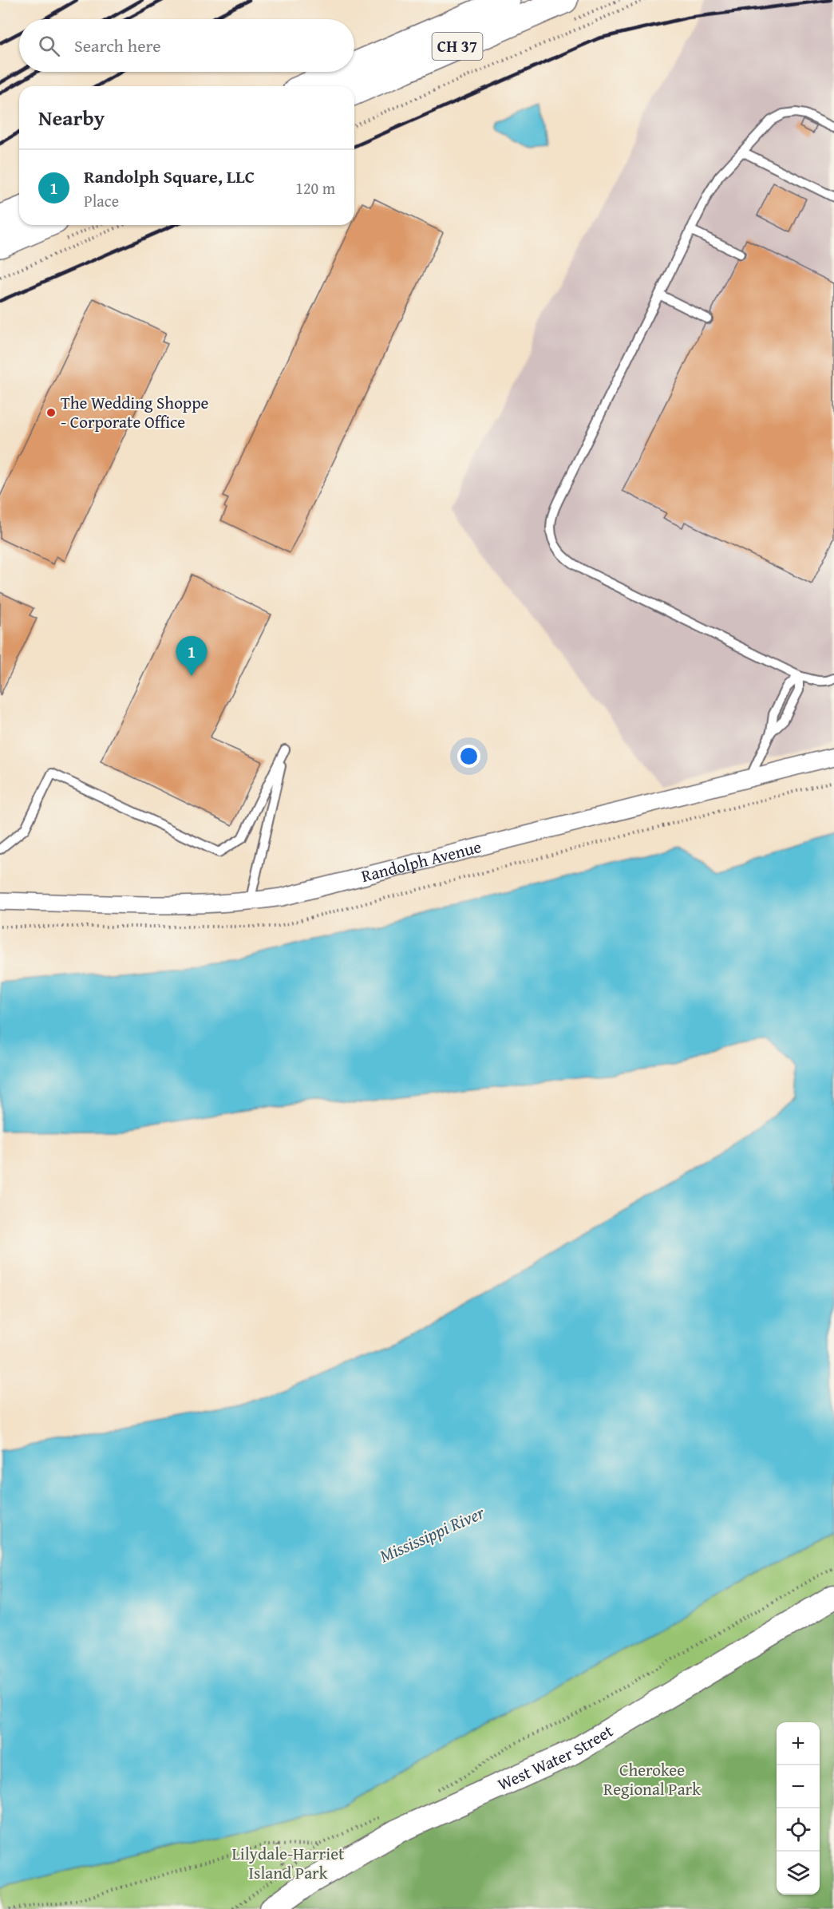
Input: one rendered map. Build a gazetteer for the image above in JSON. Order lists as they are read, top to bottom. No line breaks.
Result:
{"streets":{"highway":["CH 37"],"street":["Randolph Avenue","West Water Street"]},"water":["Mississippi River"],"parks":["Cherokee Regional Park","Lilydale-Harriet Island Park"],"places":["The Wedding Shoppe - Corporate Office"],"page":{"search":"Search here","heading":"Nearby","list":[{"mark":"1","name":"Randolph Square, LLC","note":"Place","value":"120 m"}],"pins":"1","map_buttons":["+","−"]}}
